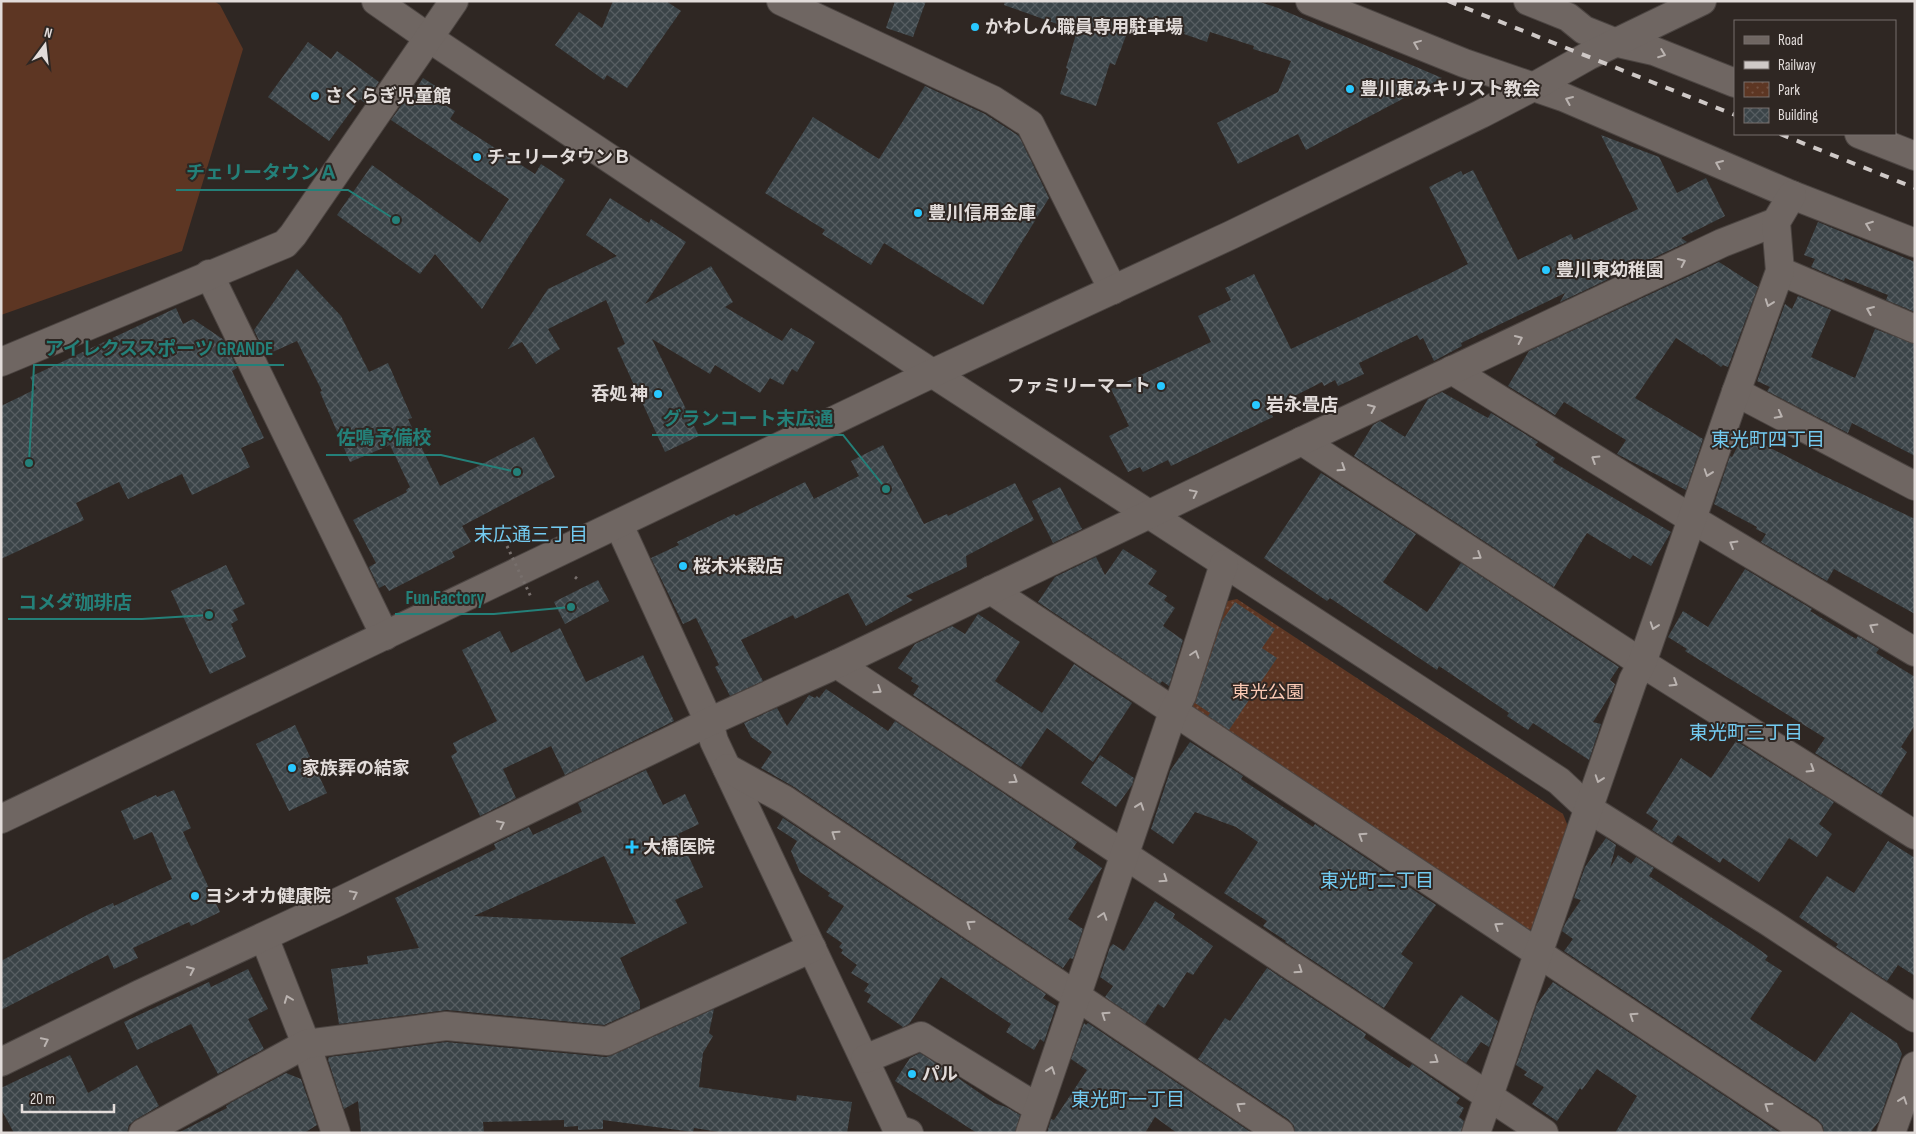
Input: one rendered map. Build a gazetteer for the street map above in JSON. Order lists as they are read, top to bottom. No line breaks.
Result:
{"districts":["東光町四丁目","末広通三丁目","東光町三丁目","東光町二丁目","東光町一丁目"],"parks":["東光公園"],"places":{"other":["かわしん職員専用駐車場","豊川恵みキリスト教会","さくらぎ児童館","チェリータウンＢ","豊川信用金庫","チェリータウンＡ","豊川東幼稚園","ファミリーマート","呑処 神","岩永畳店","アイレクススポーツ GRANDE","佐鳴予備校","グランコート末広通","桜木米穀店","Fun Factory","コメダ珈琲店","家族葬の結家","ヨシオカ健康院","パル"],"health":["大橋医院"]},"legend":["Road","Railway","Park","Building"],"scale_bar":"20 m","north":"top"}
